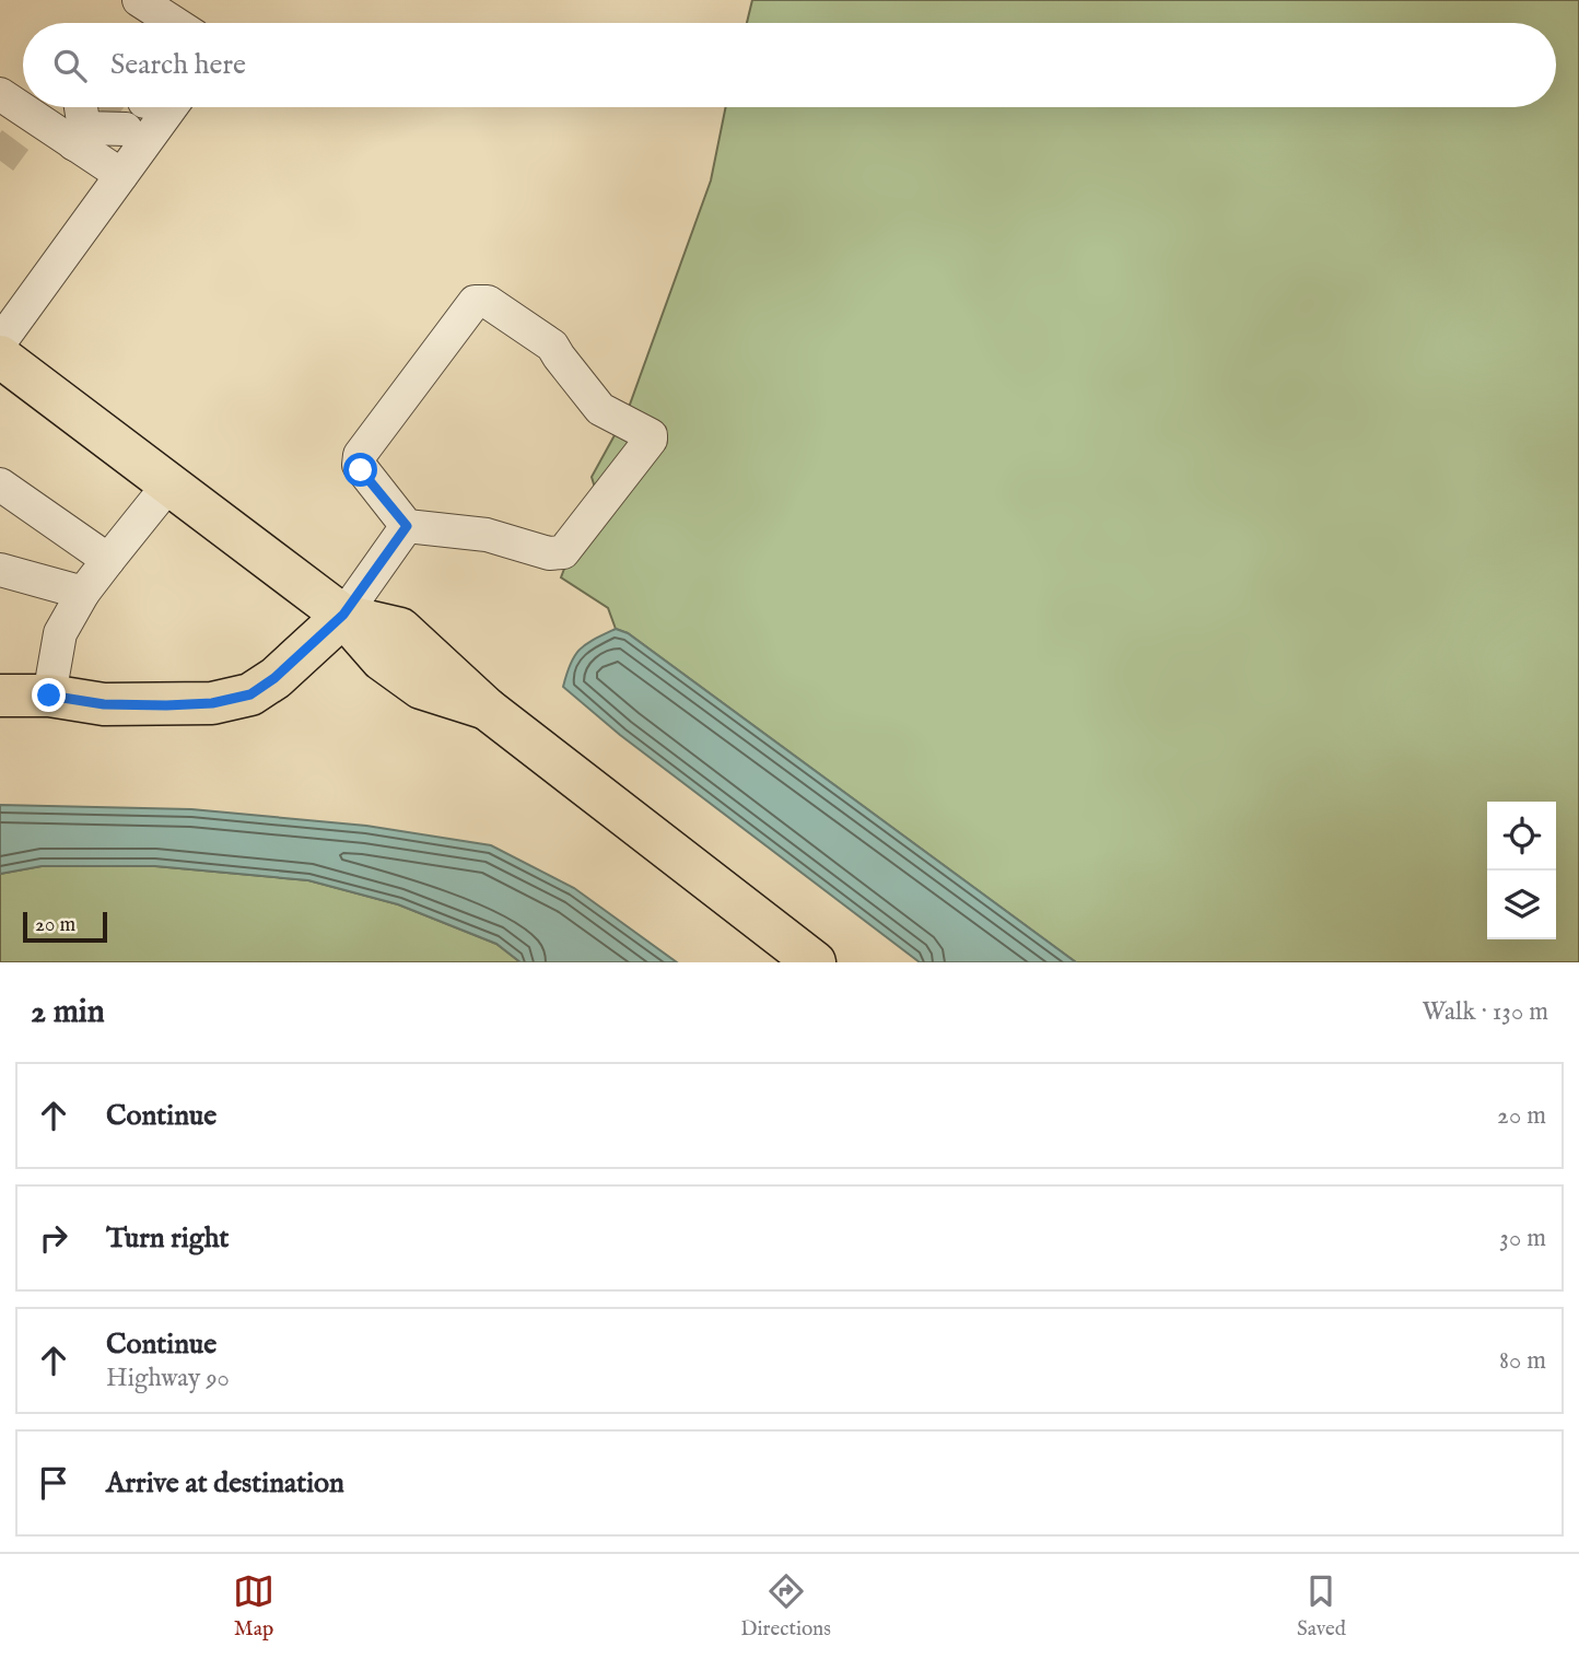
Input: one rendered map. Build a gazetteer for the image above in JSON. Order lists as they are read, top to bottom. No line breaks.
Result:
{"scale_bar":"20 m","page":{"search":"Search here","scale":"20 m","heading":["2 min","Walk · 130 m"],"list":[["Continue","20 m"],["Turn right","30 m"],["Continue","Highway 90","80 m"],"Arrive at destination"],"nav":["Map","Directions","Saved"]}}
